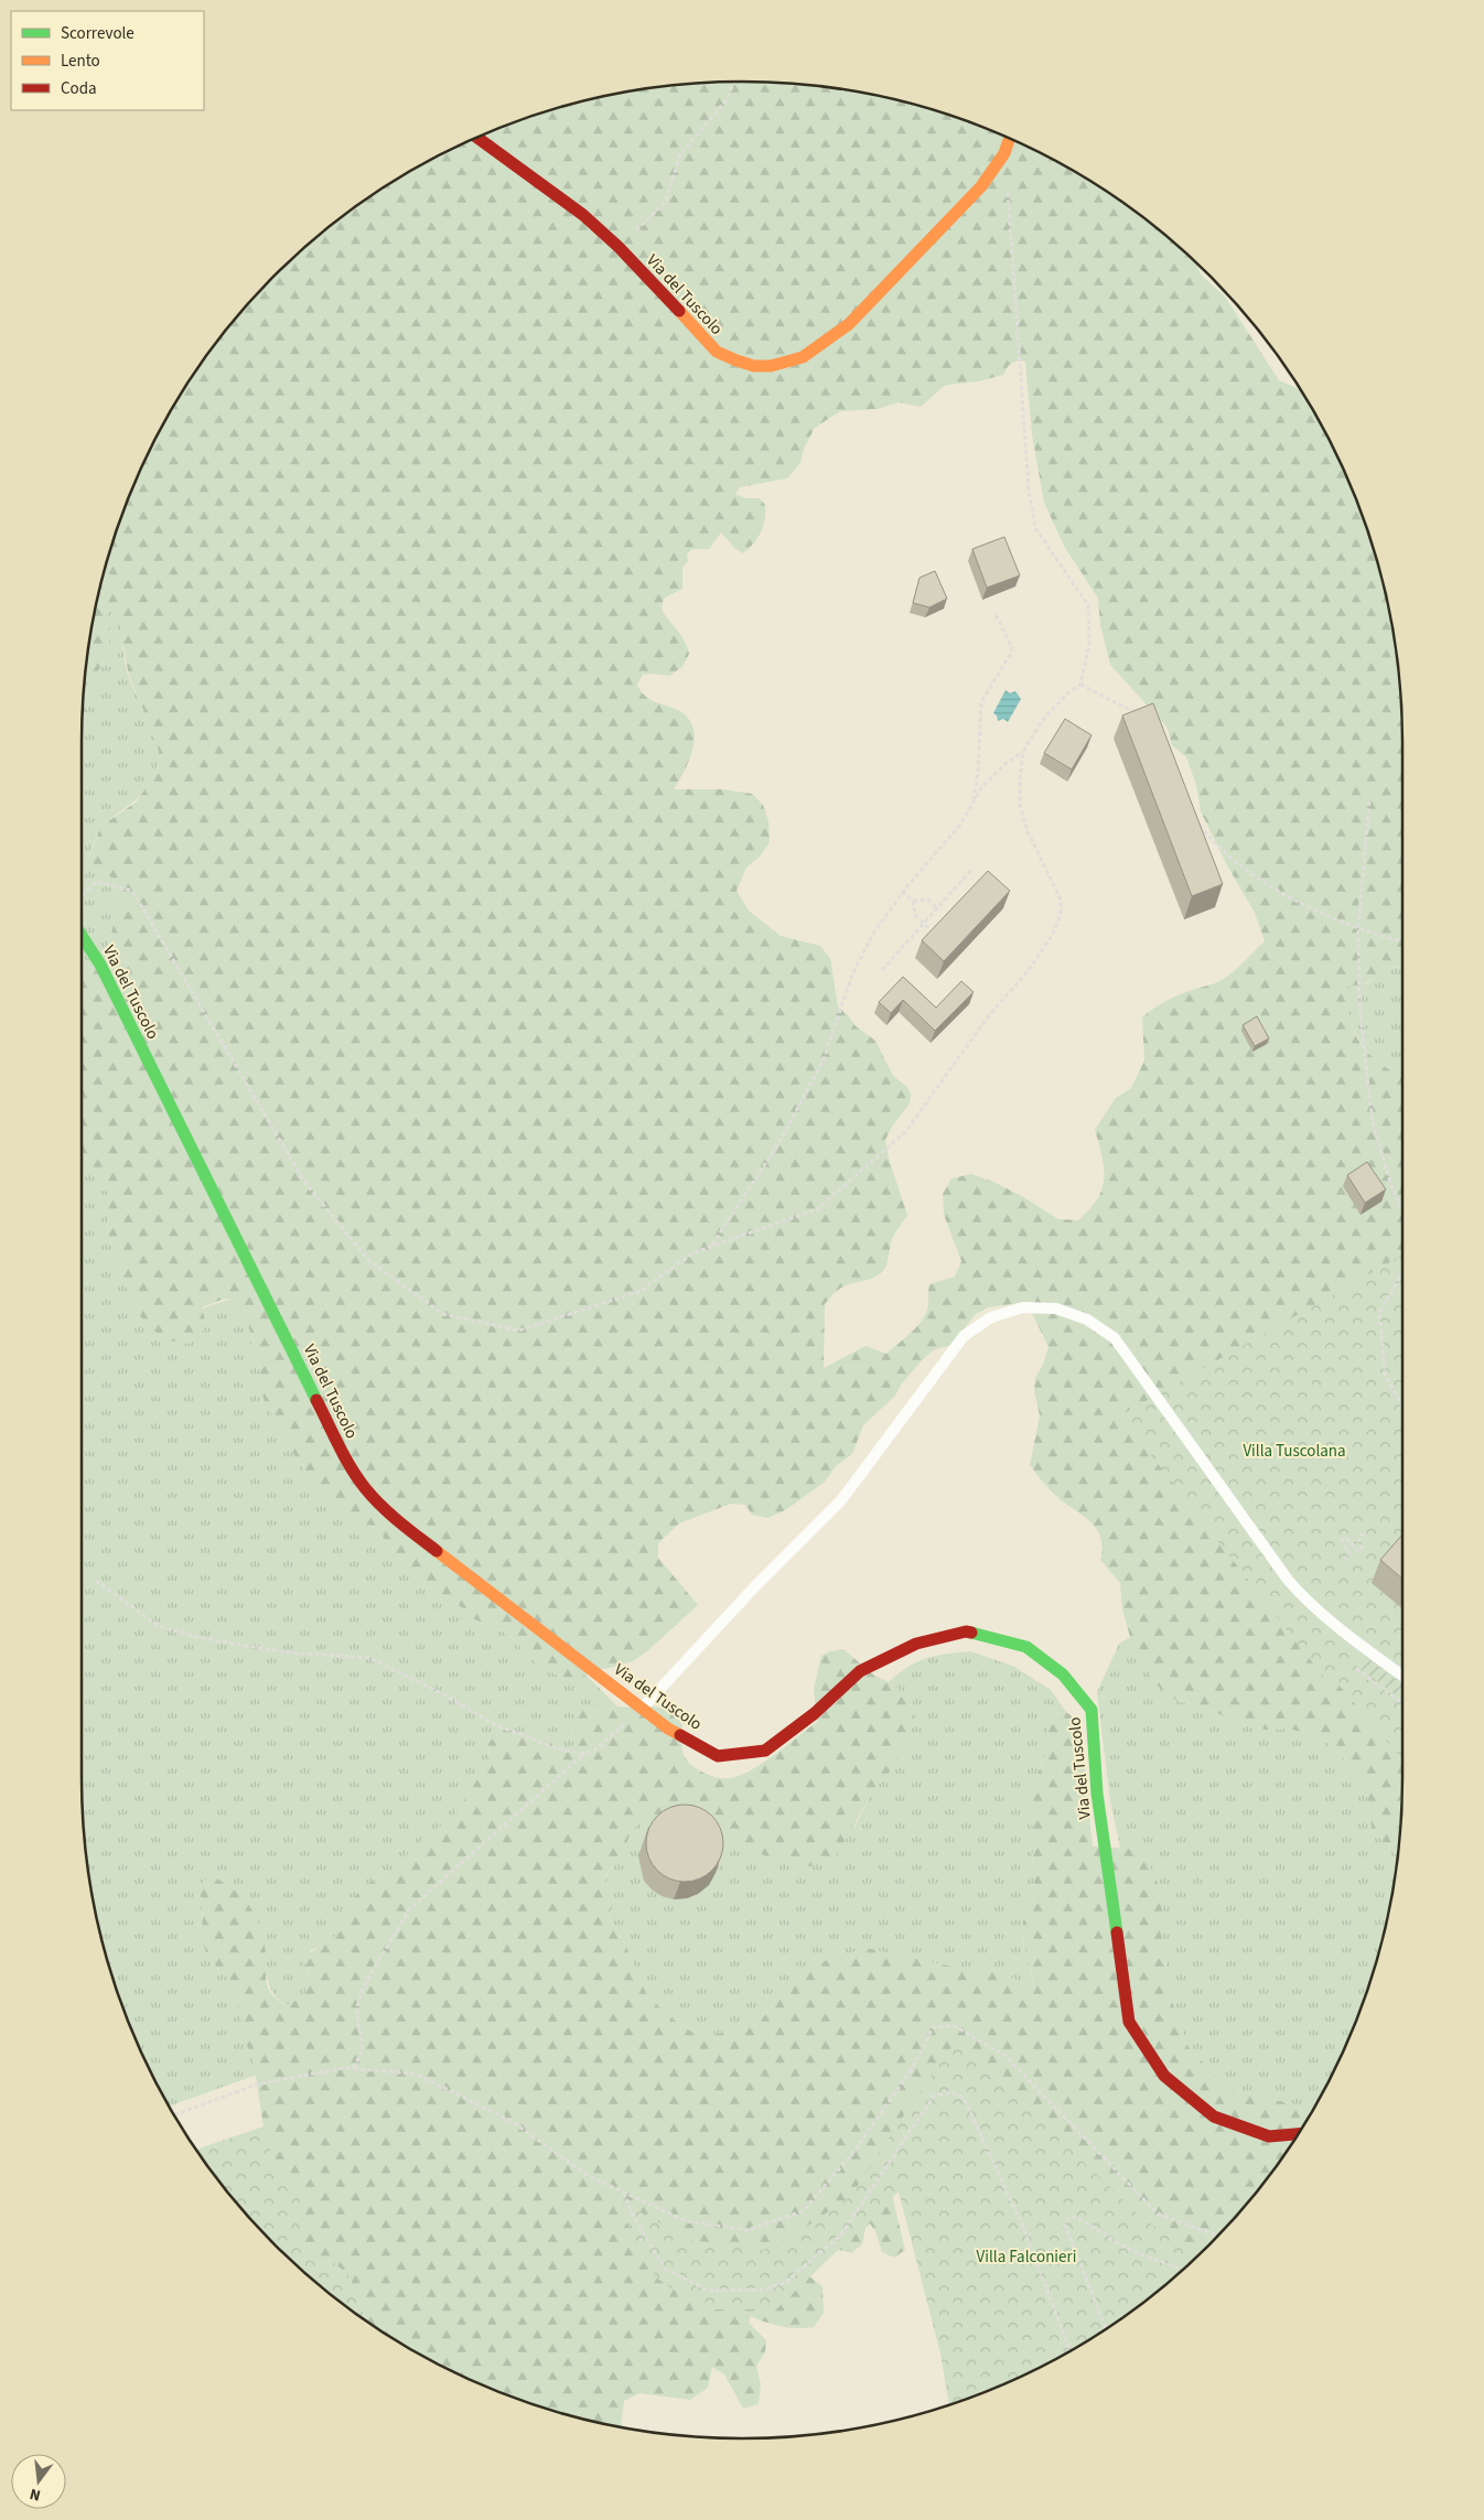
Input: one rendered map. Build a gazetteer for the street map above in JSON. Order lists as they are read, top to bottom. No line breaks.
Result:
{"streets":{"street":["Via del Tuscolo"]},"parks":["Villa Tuscolana","Villa Falconieri"],"legend":["Scorrevole","Lento","Coda"],"north":"bottom"}
